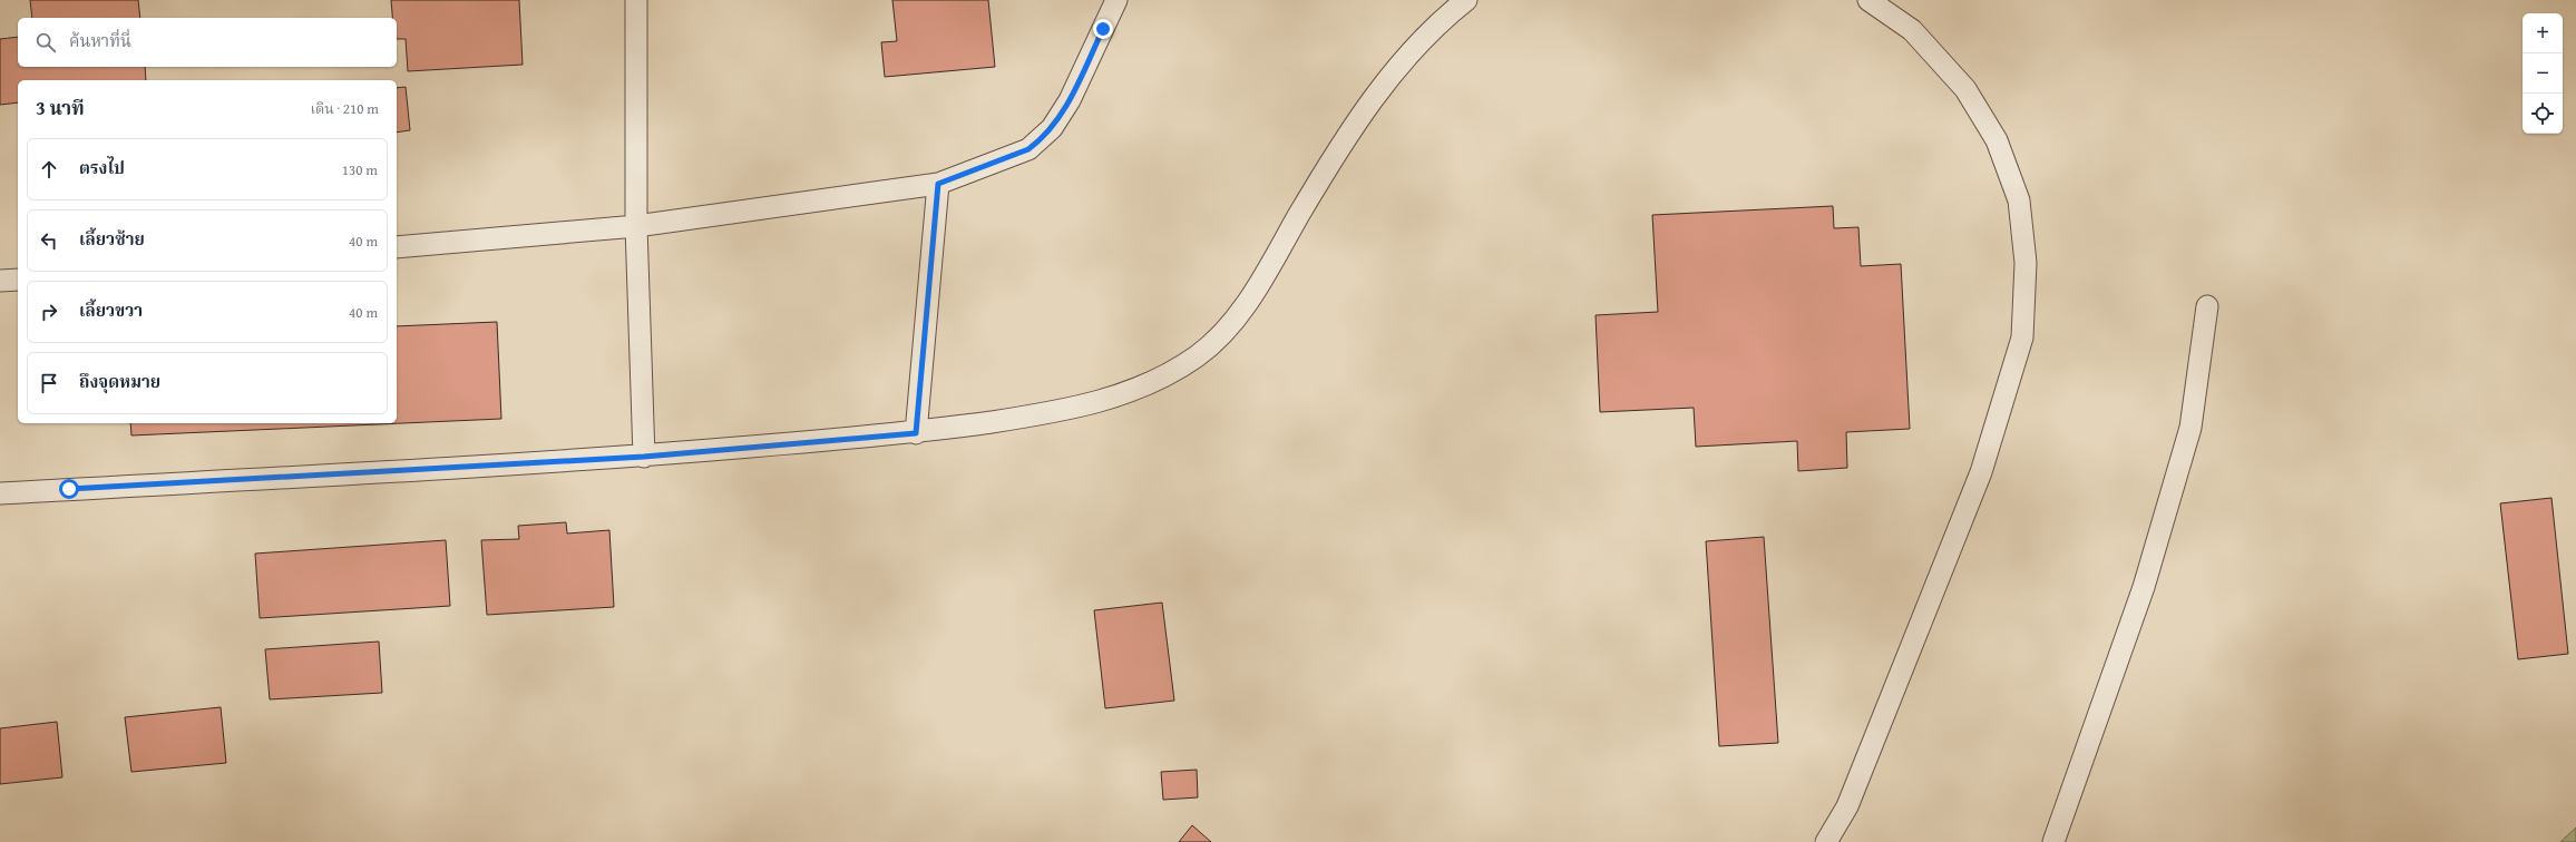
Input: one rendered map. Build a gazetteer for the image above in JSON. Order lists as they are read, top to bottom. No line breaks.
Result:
{"page":{"map_buttons":["+","−"],"search":"ค้นหาที่นี่","heading":["3 นาที","เดิน · 210 m"],"list":[["ตรงไป","130 m"],["เลี้ยวซ้าย","40 m"],["เลี้ยวขวา","40 m"],"ถึงจุดหมาย"]}}
